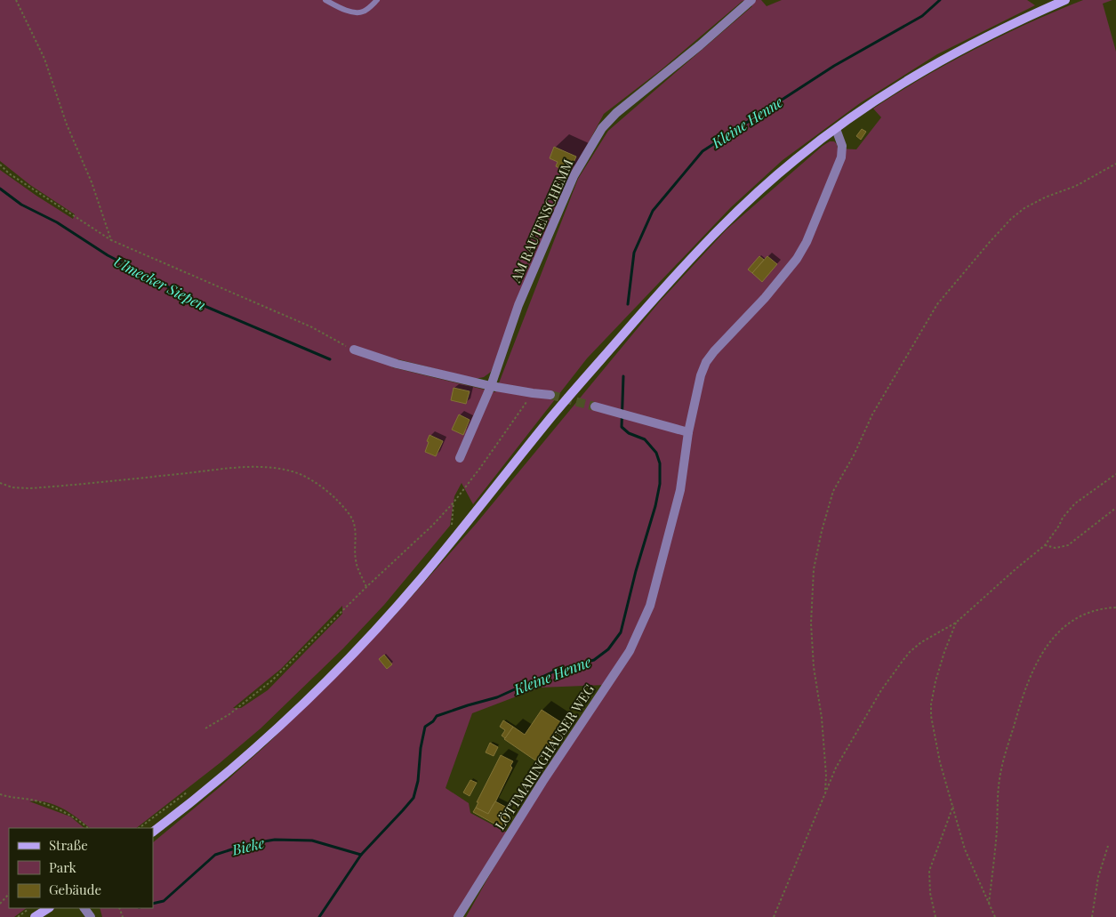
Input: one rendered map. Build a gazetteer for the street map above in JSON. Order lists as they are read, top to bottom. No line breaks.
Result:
{"streets":{"street":["AM RAUTENSCHEMM","LÖTTMARINGHAUSER WEG"]},"water":["Kleine Henne","Ulmecker Siepen","Bieke"],"legend":["Straße","Park","Gebäude"]}
